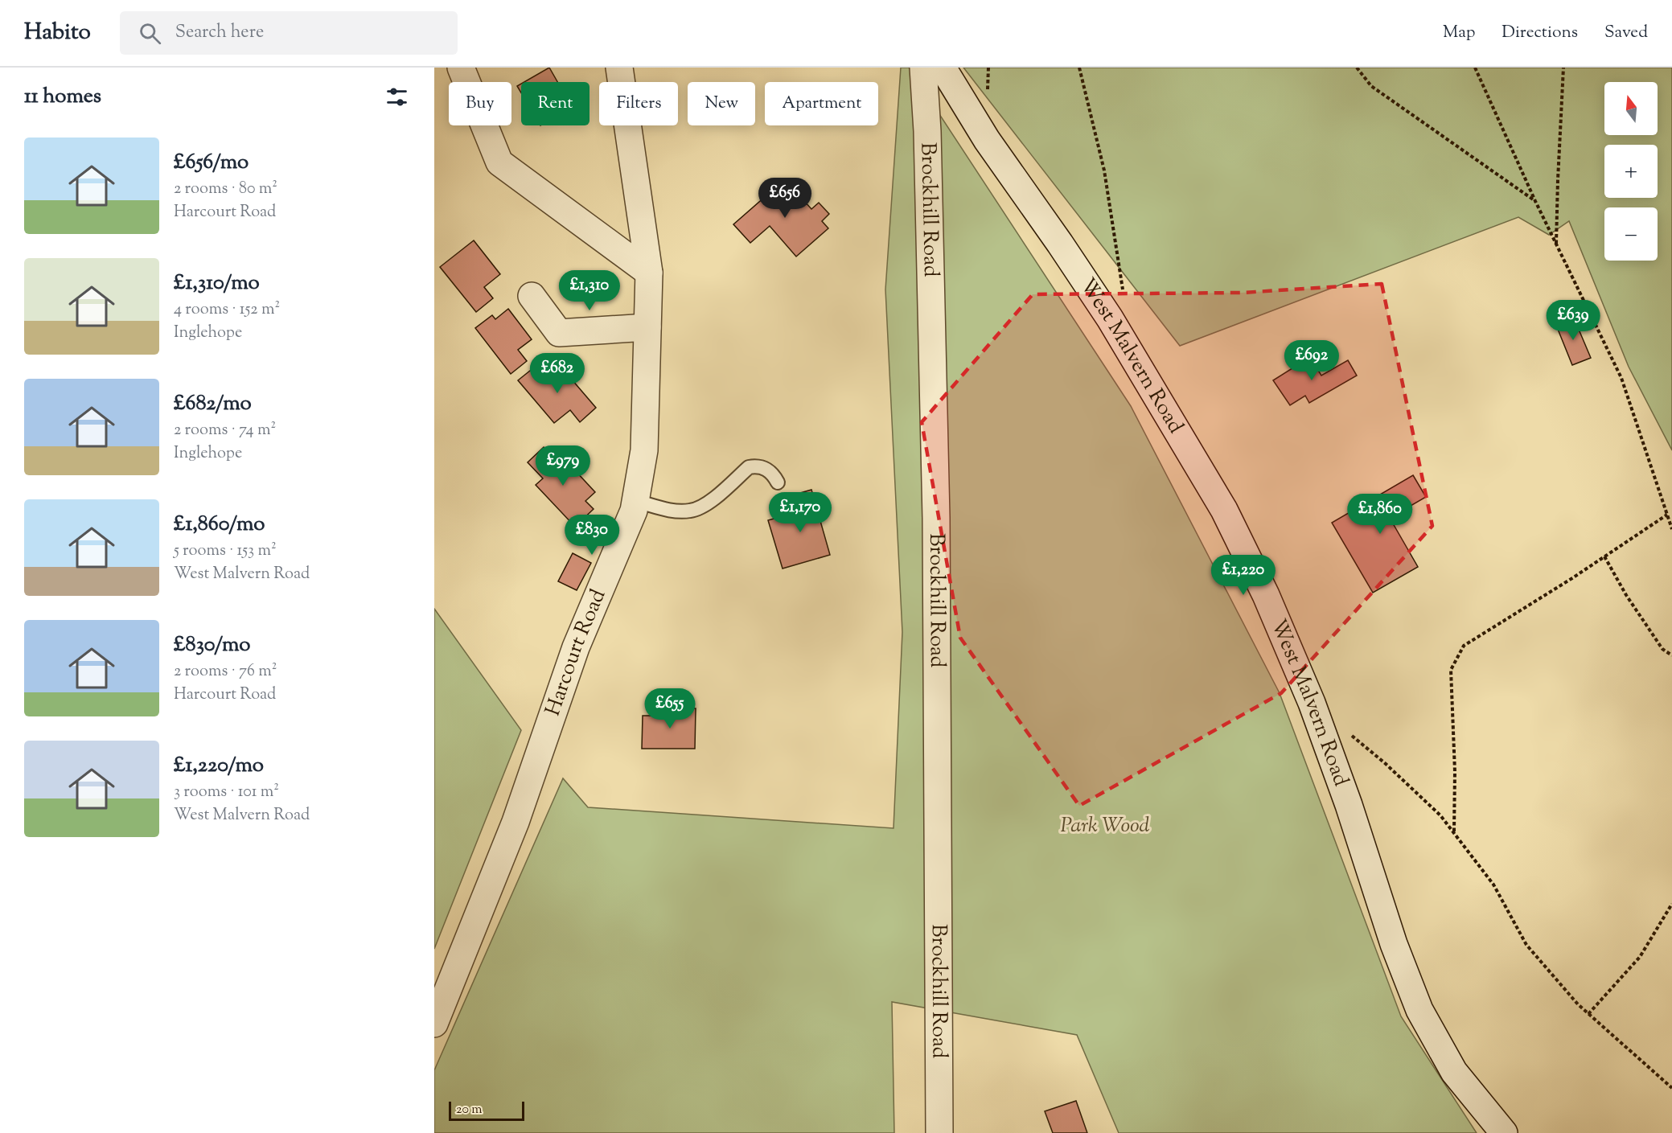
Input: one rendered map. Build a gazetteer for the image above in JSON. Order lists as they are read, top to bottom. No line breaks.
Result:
{"streets":{"street":["Brockhill Road","West Malvern Road","Harcourt Road"]},"parks":["Park Wood"],"scale_bar":"20 m","north":"top","page":{"header":"Habito","search":"Search here","nav":["Map","Directions","Saved"],"heading":"11 homes","map_buttons":["+","−"],"chip":["Buy","Rent","Filters","New","Apartment"],"list":[{"name":"£656/mo","note":"2 rooms · 80 m² · Harcourt Road"},{"name":"£1,310/mo","note":"4 rooms · 152 m² · Inglehope"},{"name":"£682/mo","note":"2 rooms · 74 m² · Inglehope"},{"name":"£1,860/mo","note":"5 rooms · 153 m² · West Malvern Road"},{"name":"£830/mo","note":"2 rooms · 76 m² · Harcourt Road"},{"name":"£1,220/mo","note":"3 rooms · 101 m² · West Malvern Road"}],"price":["£656","£1,310","£639","£692","£682","£979","£1,170","£1,860","£830","£1,220","£655"],"scale":"20 m"}}
